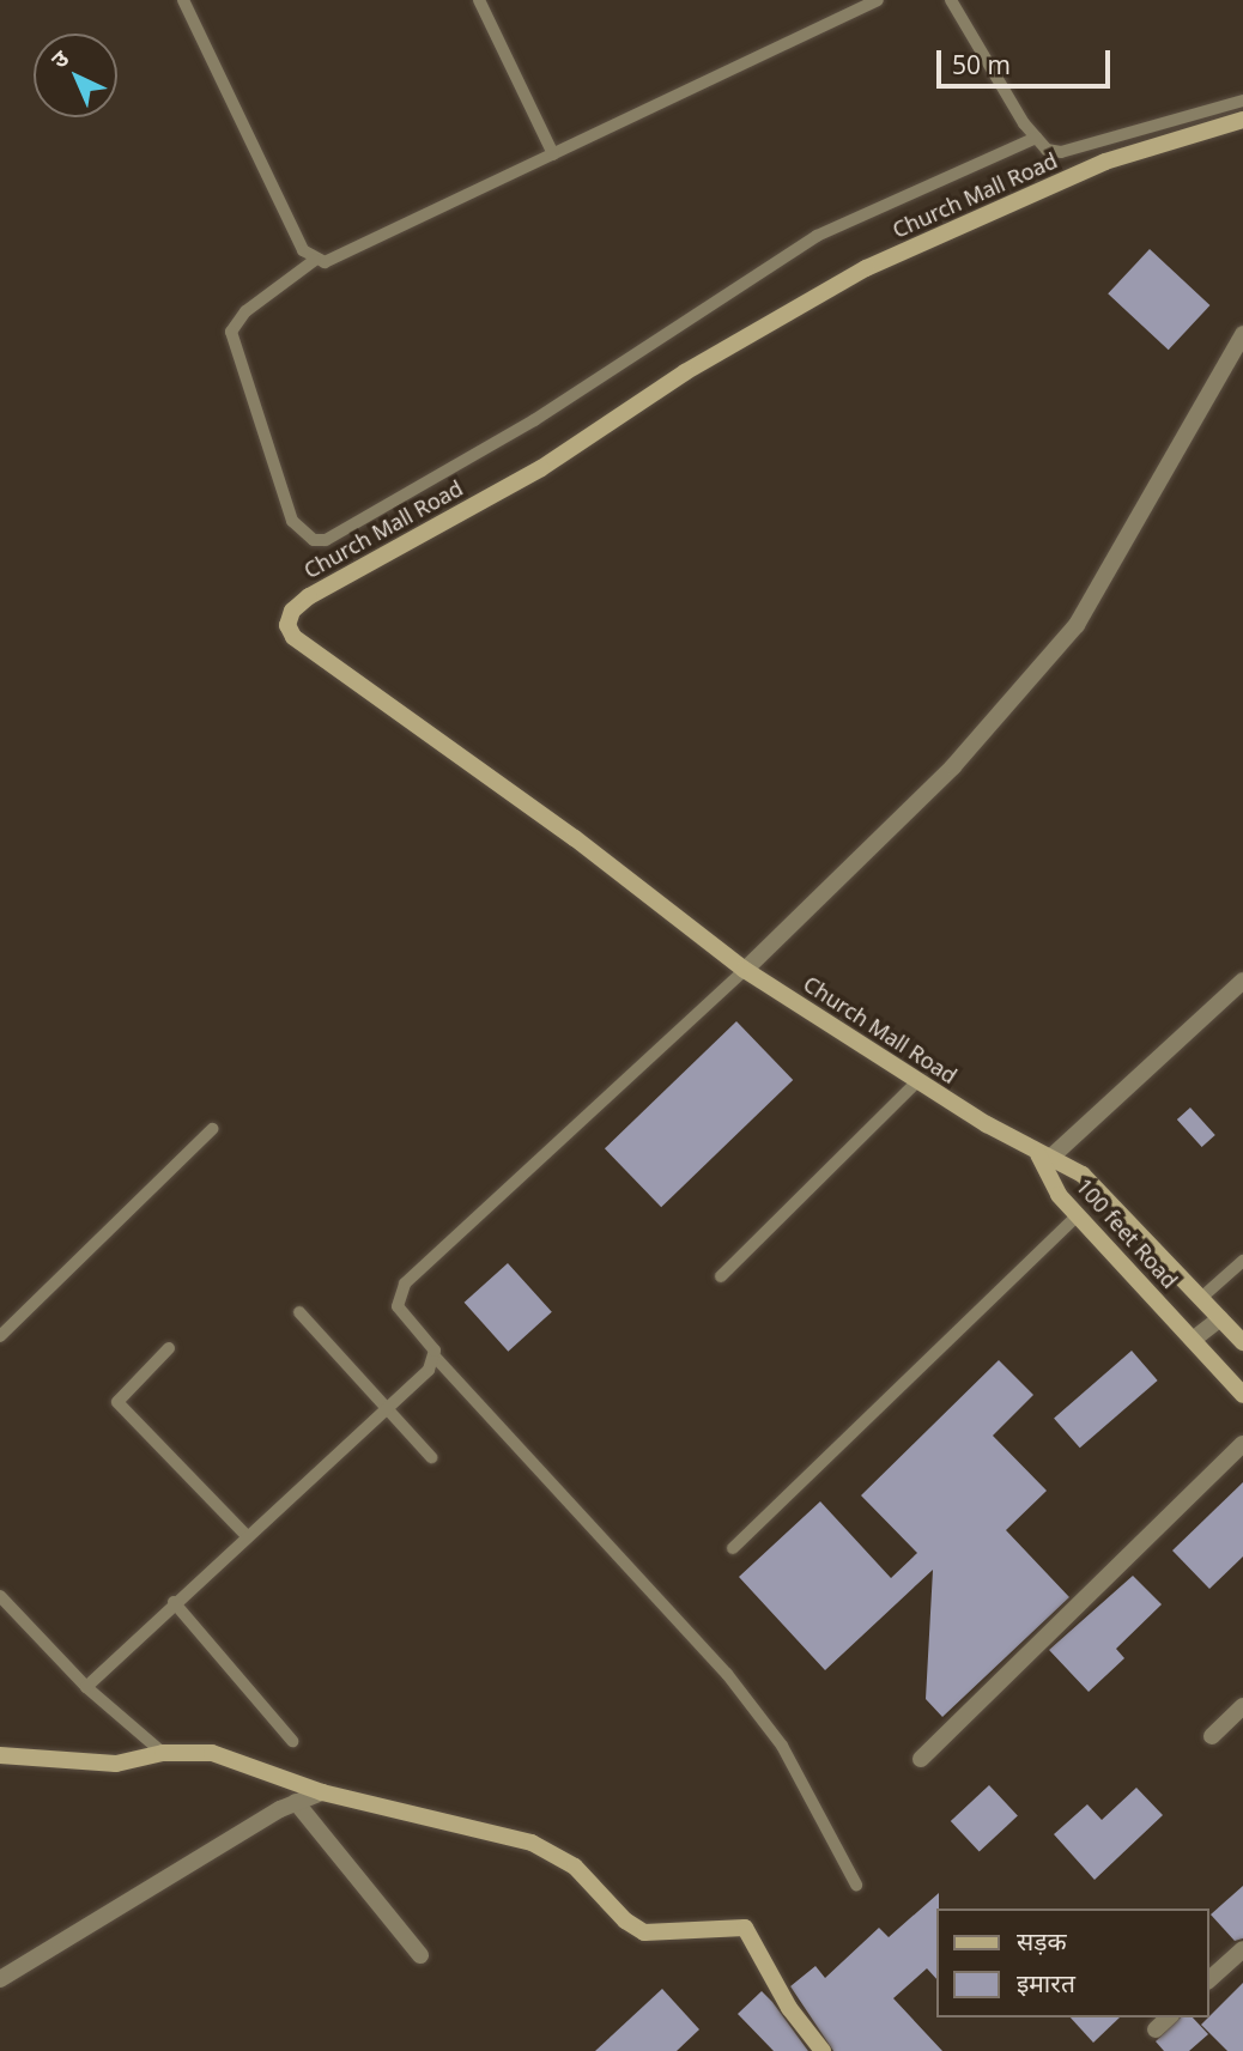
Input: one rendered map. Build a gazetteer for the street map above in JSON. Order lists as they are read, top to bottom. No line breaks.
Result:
{"streets":{"street":["Church Mall Road","100 feet Road"]},"crossings":[["Church Mall Road","100 feet Road"]],"legend":["सड़क","इमारत"],"scale_bar":"50 m","north":"top left"}
